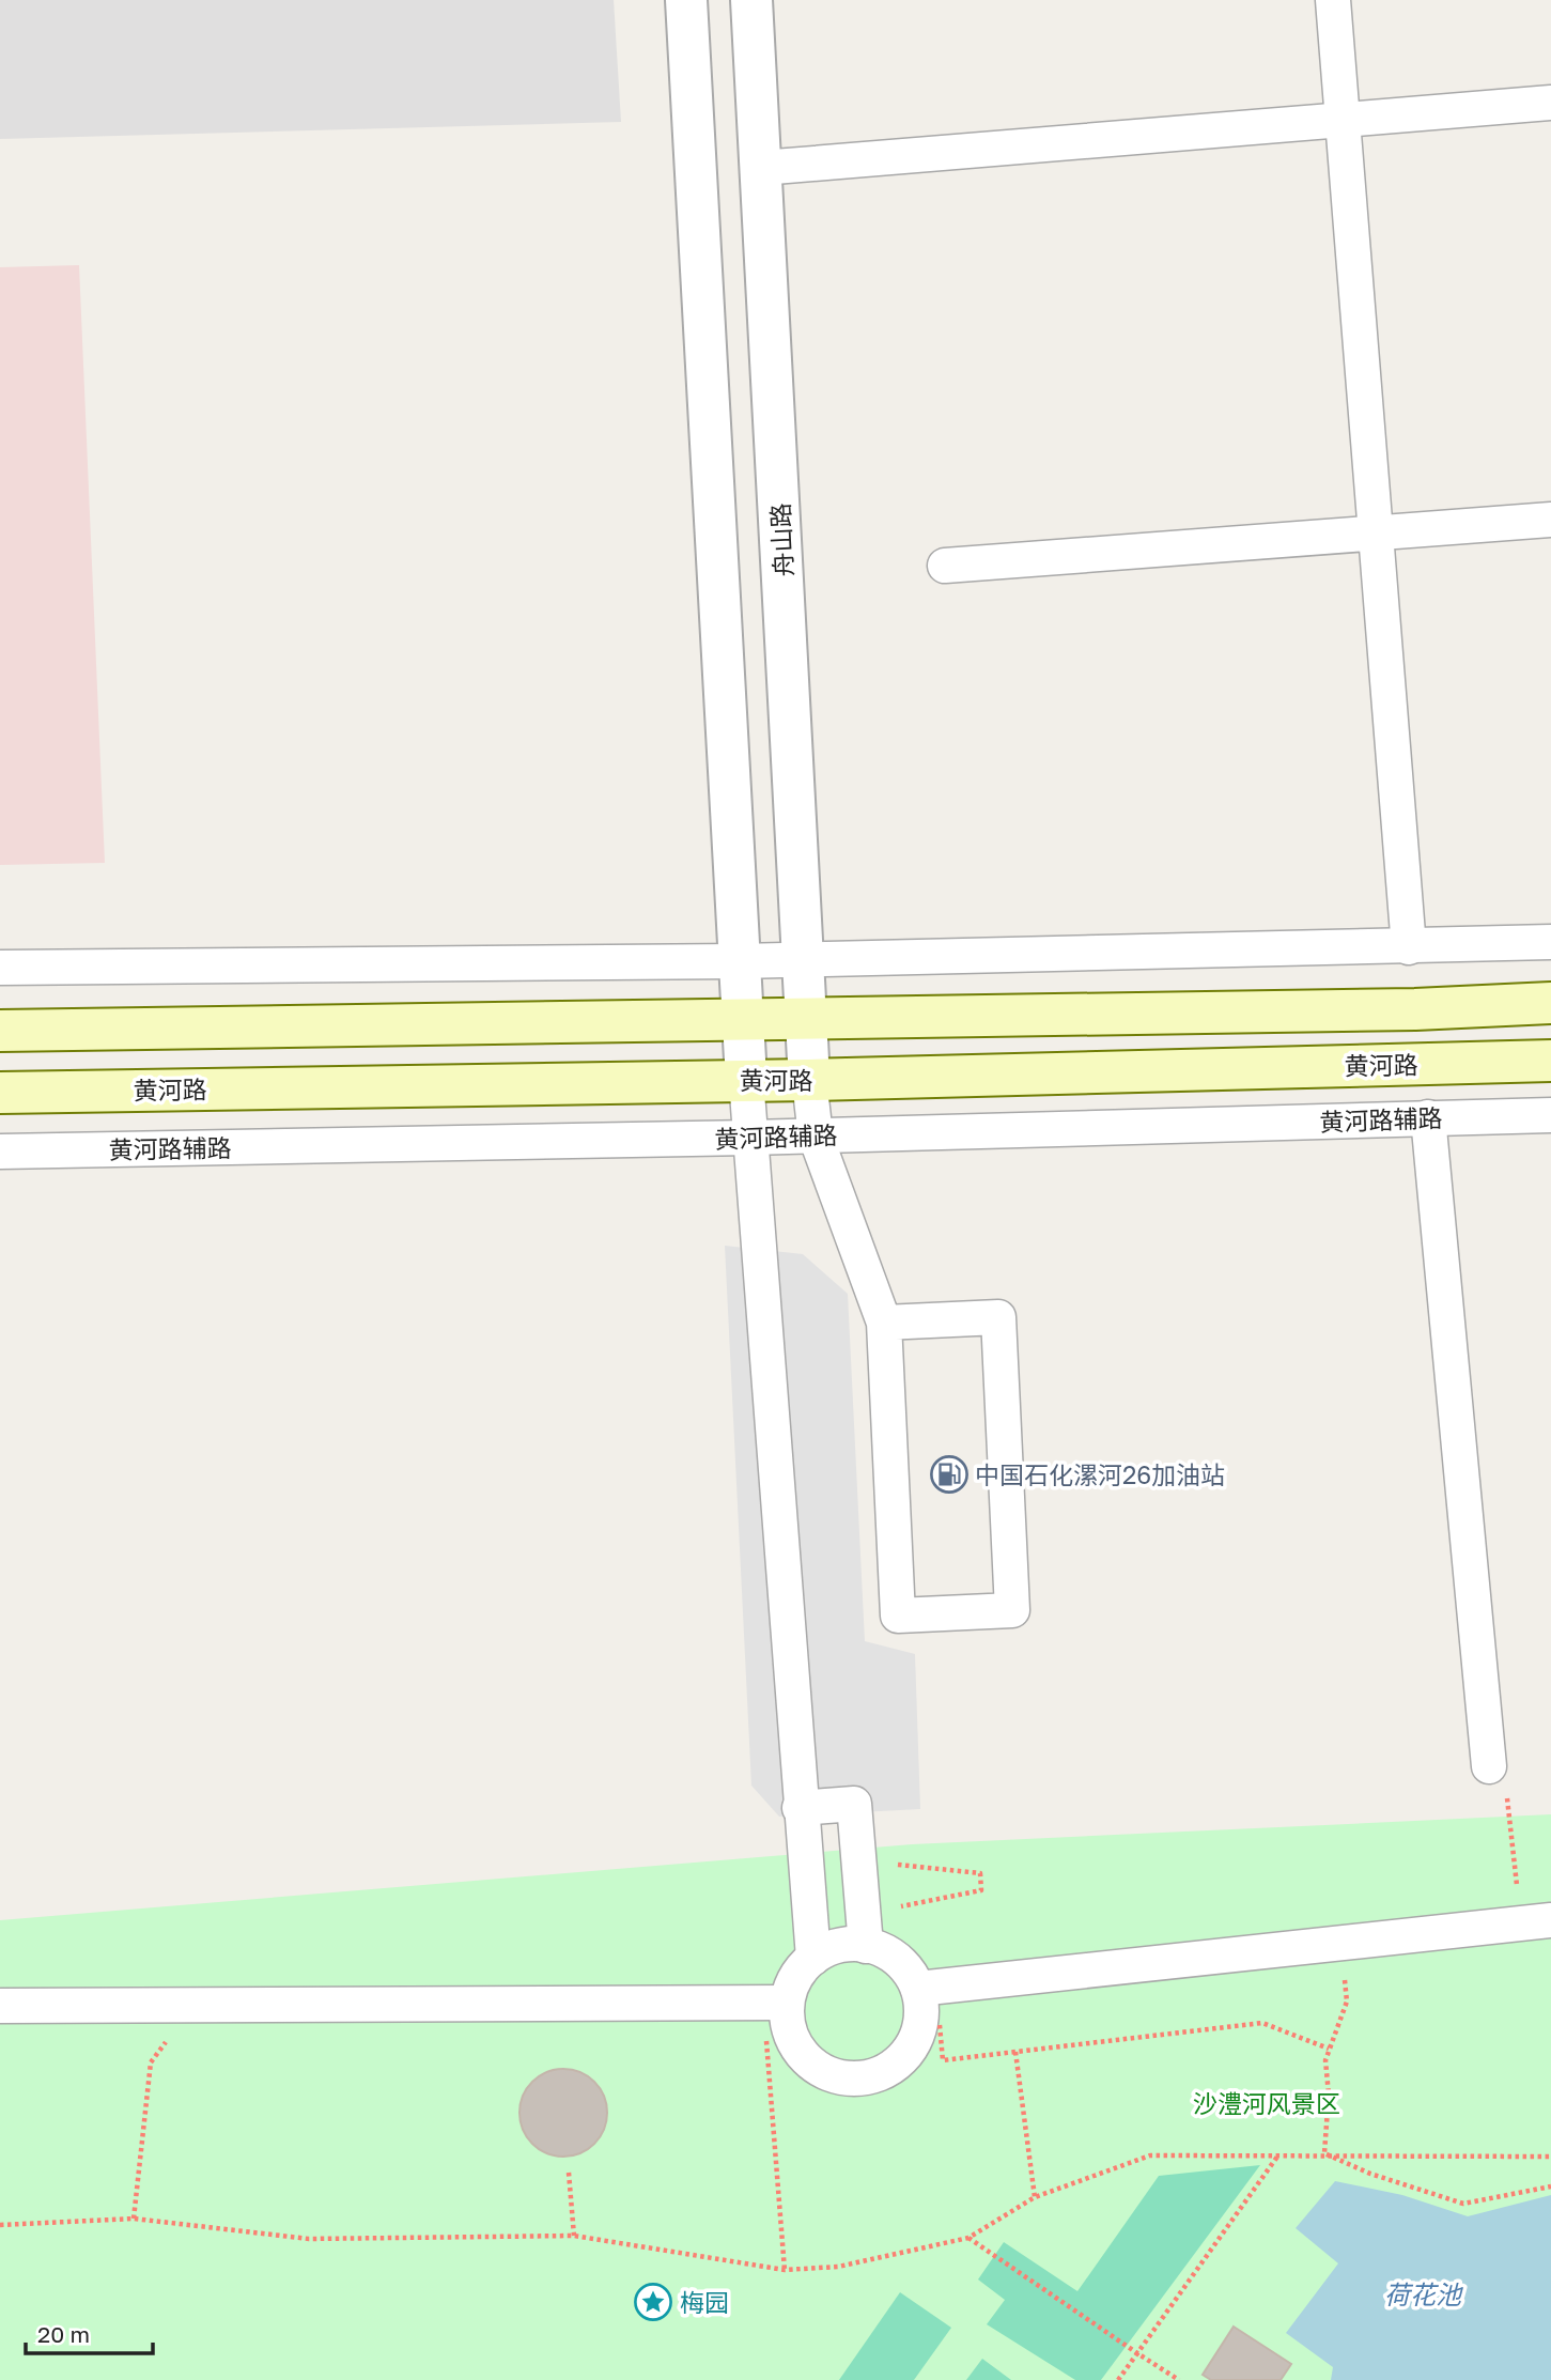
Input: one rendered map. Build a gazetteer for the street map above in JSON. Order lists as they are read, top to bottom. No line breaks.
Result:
{"streets":{"main road":["黄河路"],"street":["舟山路","黄河路辅路"]},"crossings":[["舟山路","黄河路"]],"water":["荷花池"],"parks":["沙澧河风景区"],"places":{"fuel station":["中国石化漯河26加油站"],"place":["梅园"]},"scale_bar":"20 m"}
